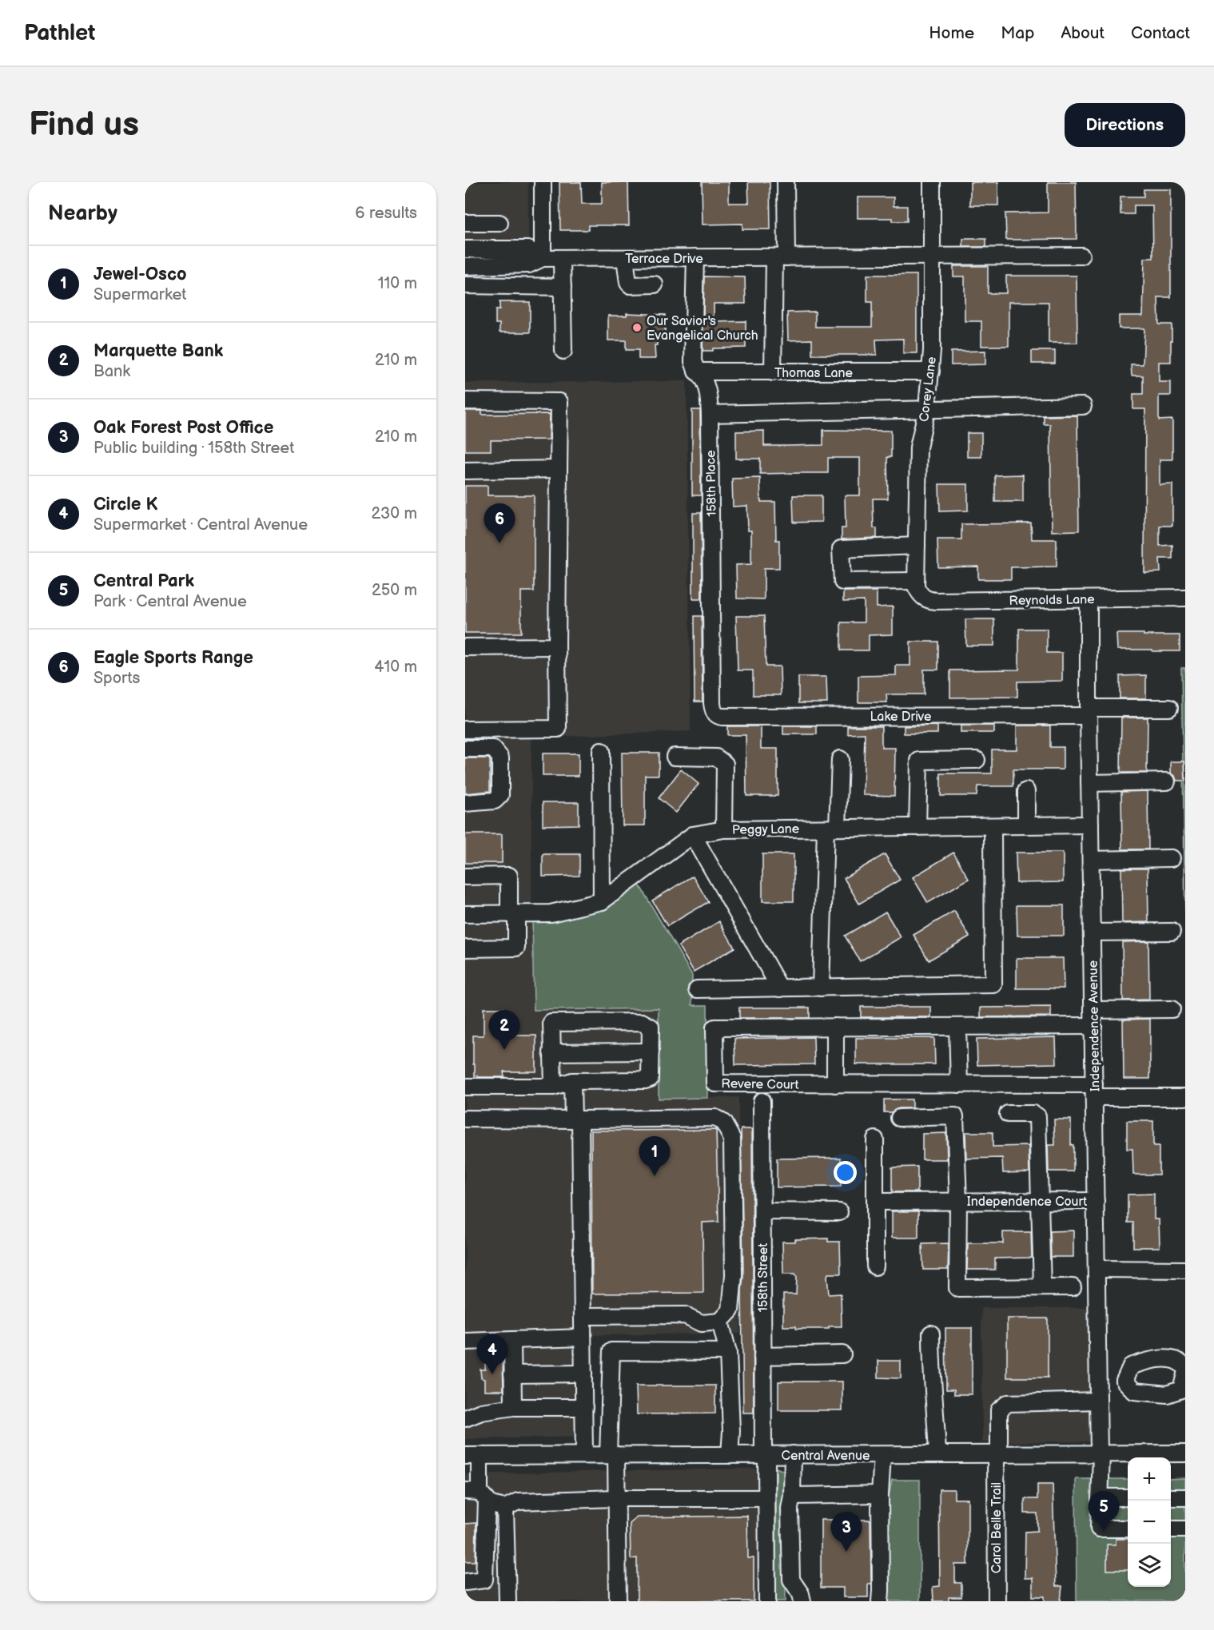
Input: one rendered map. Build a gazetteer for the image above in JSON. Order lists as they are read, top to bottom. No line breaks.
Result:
{"streets":{"street":["Terrace Drive","Thomas Lane","Corey Lane","158th Place","Reynolds Lane","Lake Drive","Peggy Lane","Independence Avenue","Revere Court","Independence Court","158th Street","Central Avenue","Carol Belle Trail"]},"crossings":[["Terrace Drive","Corey Lane"],["Terrace Drive","158th Place"],["Thomas Lane","Corey Lane"],["Thomas Lane","158th Place"],["Corey Lane","Reynolds Lane"],["158th Place","Lake Drive"],["Reynolds Lane","Independence Avenue"],["Lake Drive","Independence Avenue"],["Peggy Lane","Independence Avenue"],["Independence Avenue","Revere Court"],["Independence Avenue","Independence Court"],["Independence Avenue","Central Avenue"],["Independence Avenue","Carol Belle Trail"],["158th Street","Central Avenue"],["Central Avenue","Carol Belle Trail"]],"places":["Our Savior's Evangelical Church"],"page":{"header":"Pathlet","nav":["Home","Map","About","Contact"],"buttons":"Directions","title":"Find us","heading":["Nearby","6 results"],"list":[{"mark":"1","name":"Jewel-Osco","note":"Supermarket","value":"110 m"},{"mark":"2","name":"Marquette Bank","note":"Bank","value":"210 m"},{"mark":"3","name":"Oak Forest Post Office","note":"Public building · 158th Street","value":"210 m"},{"mark":"4","name":"Circle K","note":"Supermarket · Central Avenue","value":"230 m"},{"mark":"5","name":"Central Park","note":"Park · Central Avenue","value":"250 m"},{"mark":"6","name":"Eagle Sports Range","note":"Sports","value":"410 m"}],"pins":["6","2","1","4","5","3"],"map_buttons":["+","−"]}}
